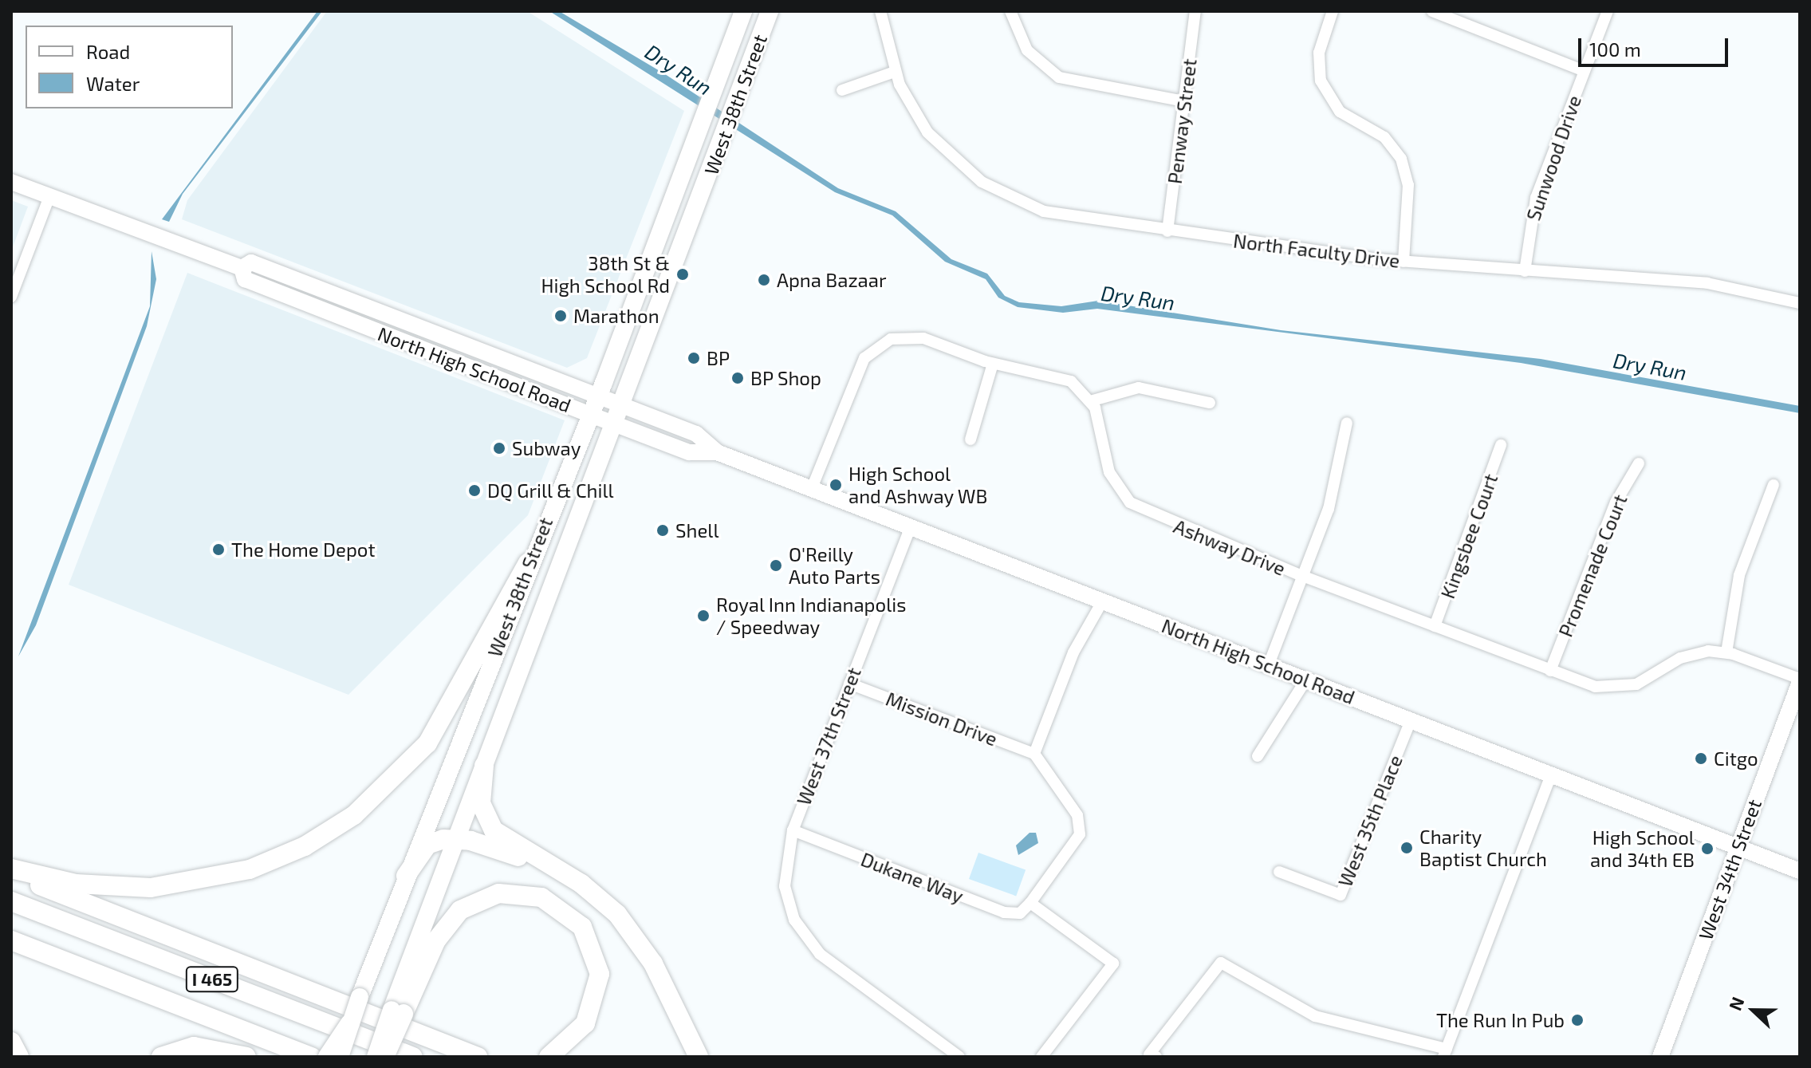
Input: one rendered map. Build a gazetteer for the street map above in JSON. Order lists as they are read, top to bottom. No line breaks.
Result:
{"streets":{"highway":["I 465"],"main road":["West 38th Street"],"street":["Penway Street","Sunwood Drive","North Faculty Drive","North High School Road","Kingsbee Court","Ashway Drive","Promenade Court","Mission Drive","West 37th Street","West 35th Place","West 34th Street","Dukane Way"]},"crossings":[["West 38th Street","North High School Road"],["Penway Street","North Faculty Drive"],["Sunwood Drive","North Faculty Drive"],["North High School Road","West 37th Street"],["North High School Road","West 35th Place"],["North High School Road","West 34th Street"],["Kingsbee Court","Ashway Drive"],["Ashway Drive","Promenade Court"],["Ashway Drive","West 34th Street"],["Mission Drive","West 37th Street"],["West 37th Street","Dukane Way"]],"water":["Dry Run"],"places":["38th St & High School Rd","Apna Bazaar","Marathon","BP","BP Shop","Subway","High School and Ashway WB","DQ Grill & Chill","Shell","The Home Depot","O'Reilly Auto Parts","Royal Inn Indianapolis / Speedway","Citgo","Charity Baptist Church","High School and 34th EB","The Run In Pub"],"legend":["Road","Water"],"scale_bar":"100 m","north":"left"}
